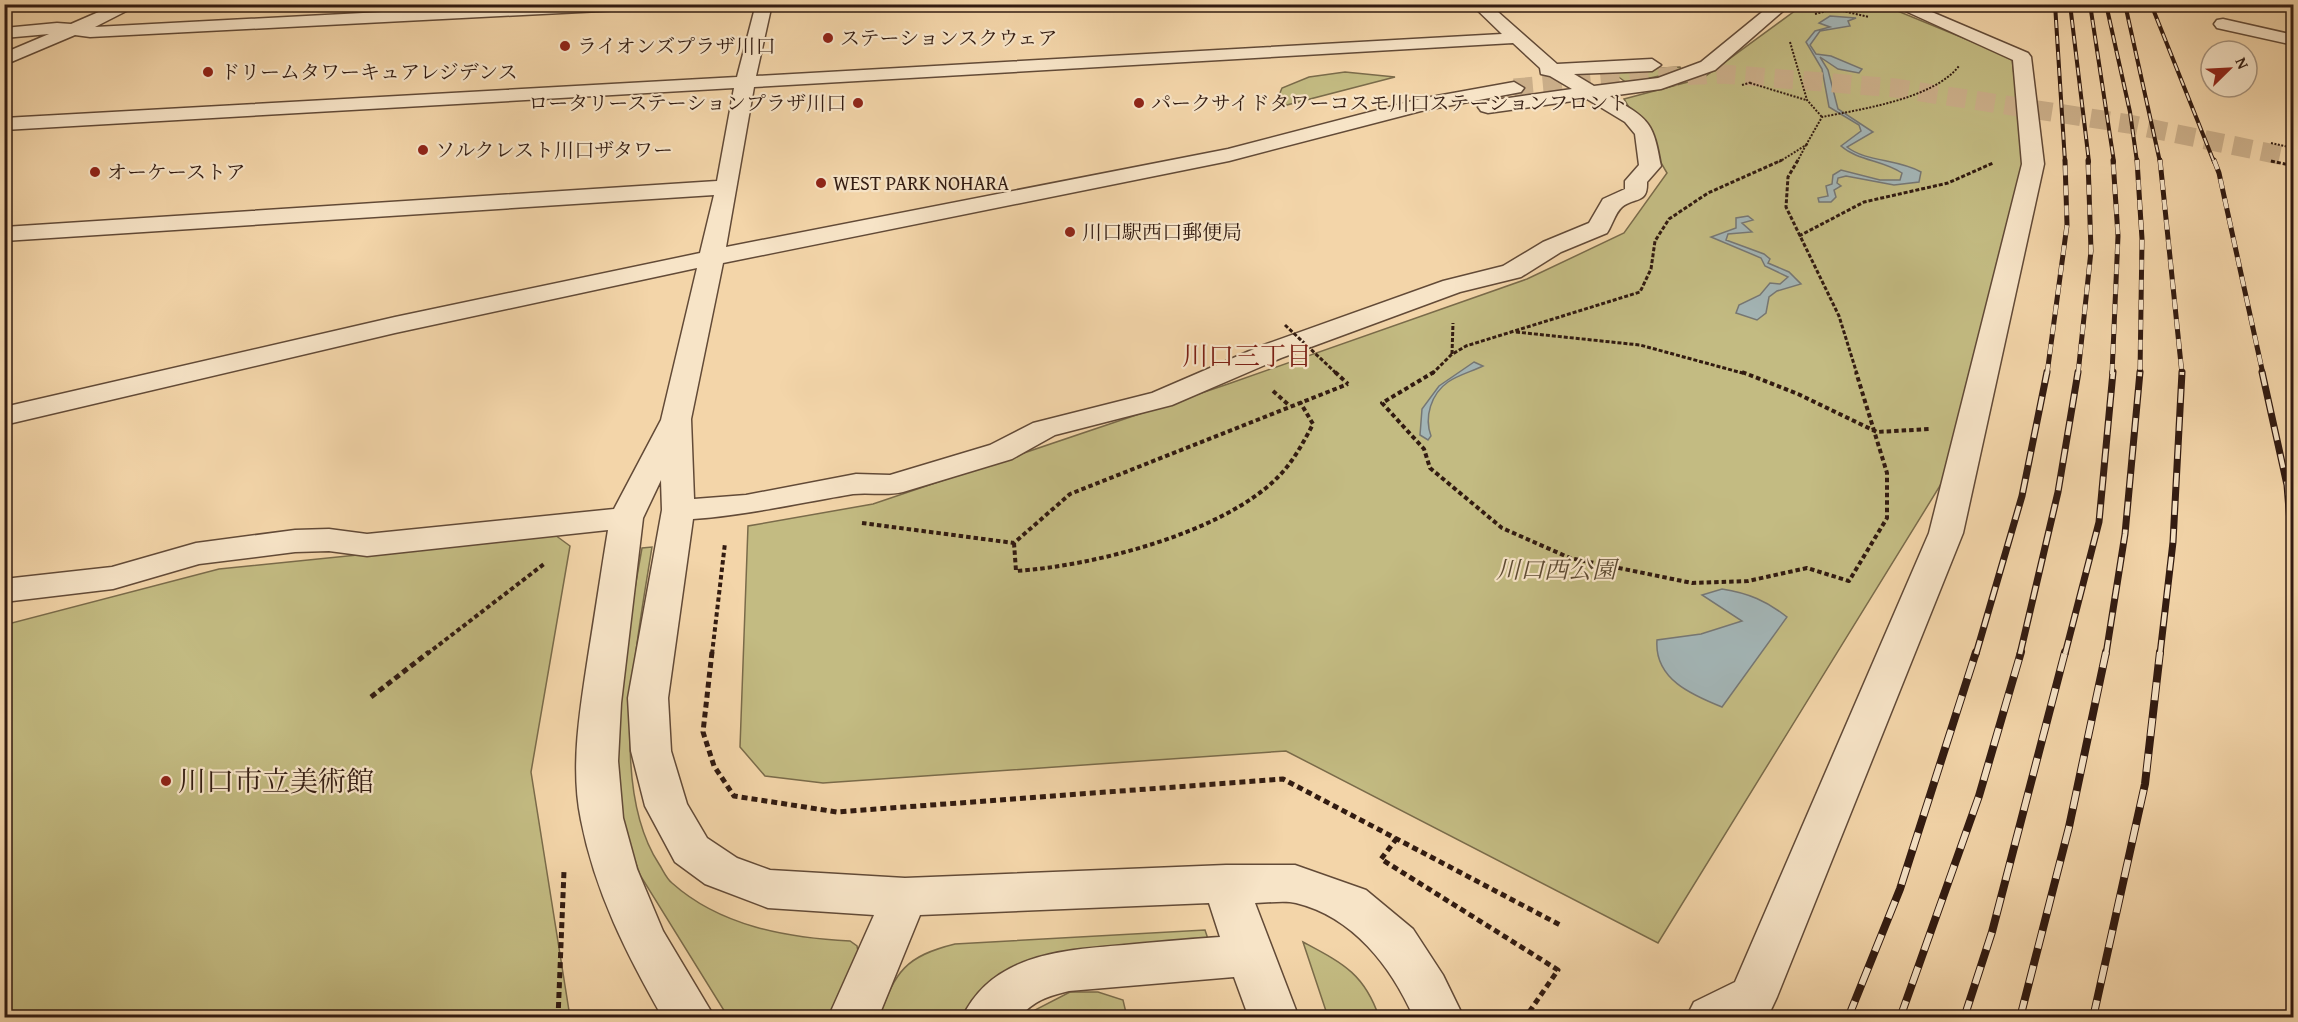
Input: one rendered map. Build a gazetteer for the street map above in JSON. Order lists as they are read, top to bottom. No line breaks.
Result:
{"districts":["川口三丁目"],"parks":["川口西公園"],"places":["ステーションスクウェア","ライオンズプラザ川口","ドリームタワーキュアレジデンス","ロータリーステーションプラザ川口","パークサイドタワーコスモ川口ステーションフロント","ソルクレスト川口ザタワー","オーケーストア","WEST PARK NOHARA","川口駅西口郵便局","川口市立美術館"],"north":"top right"}
